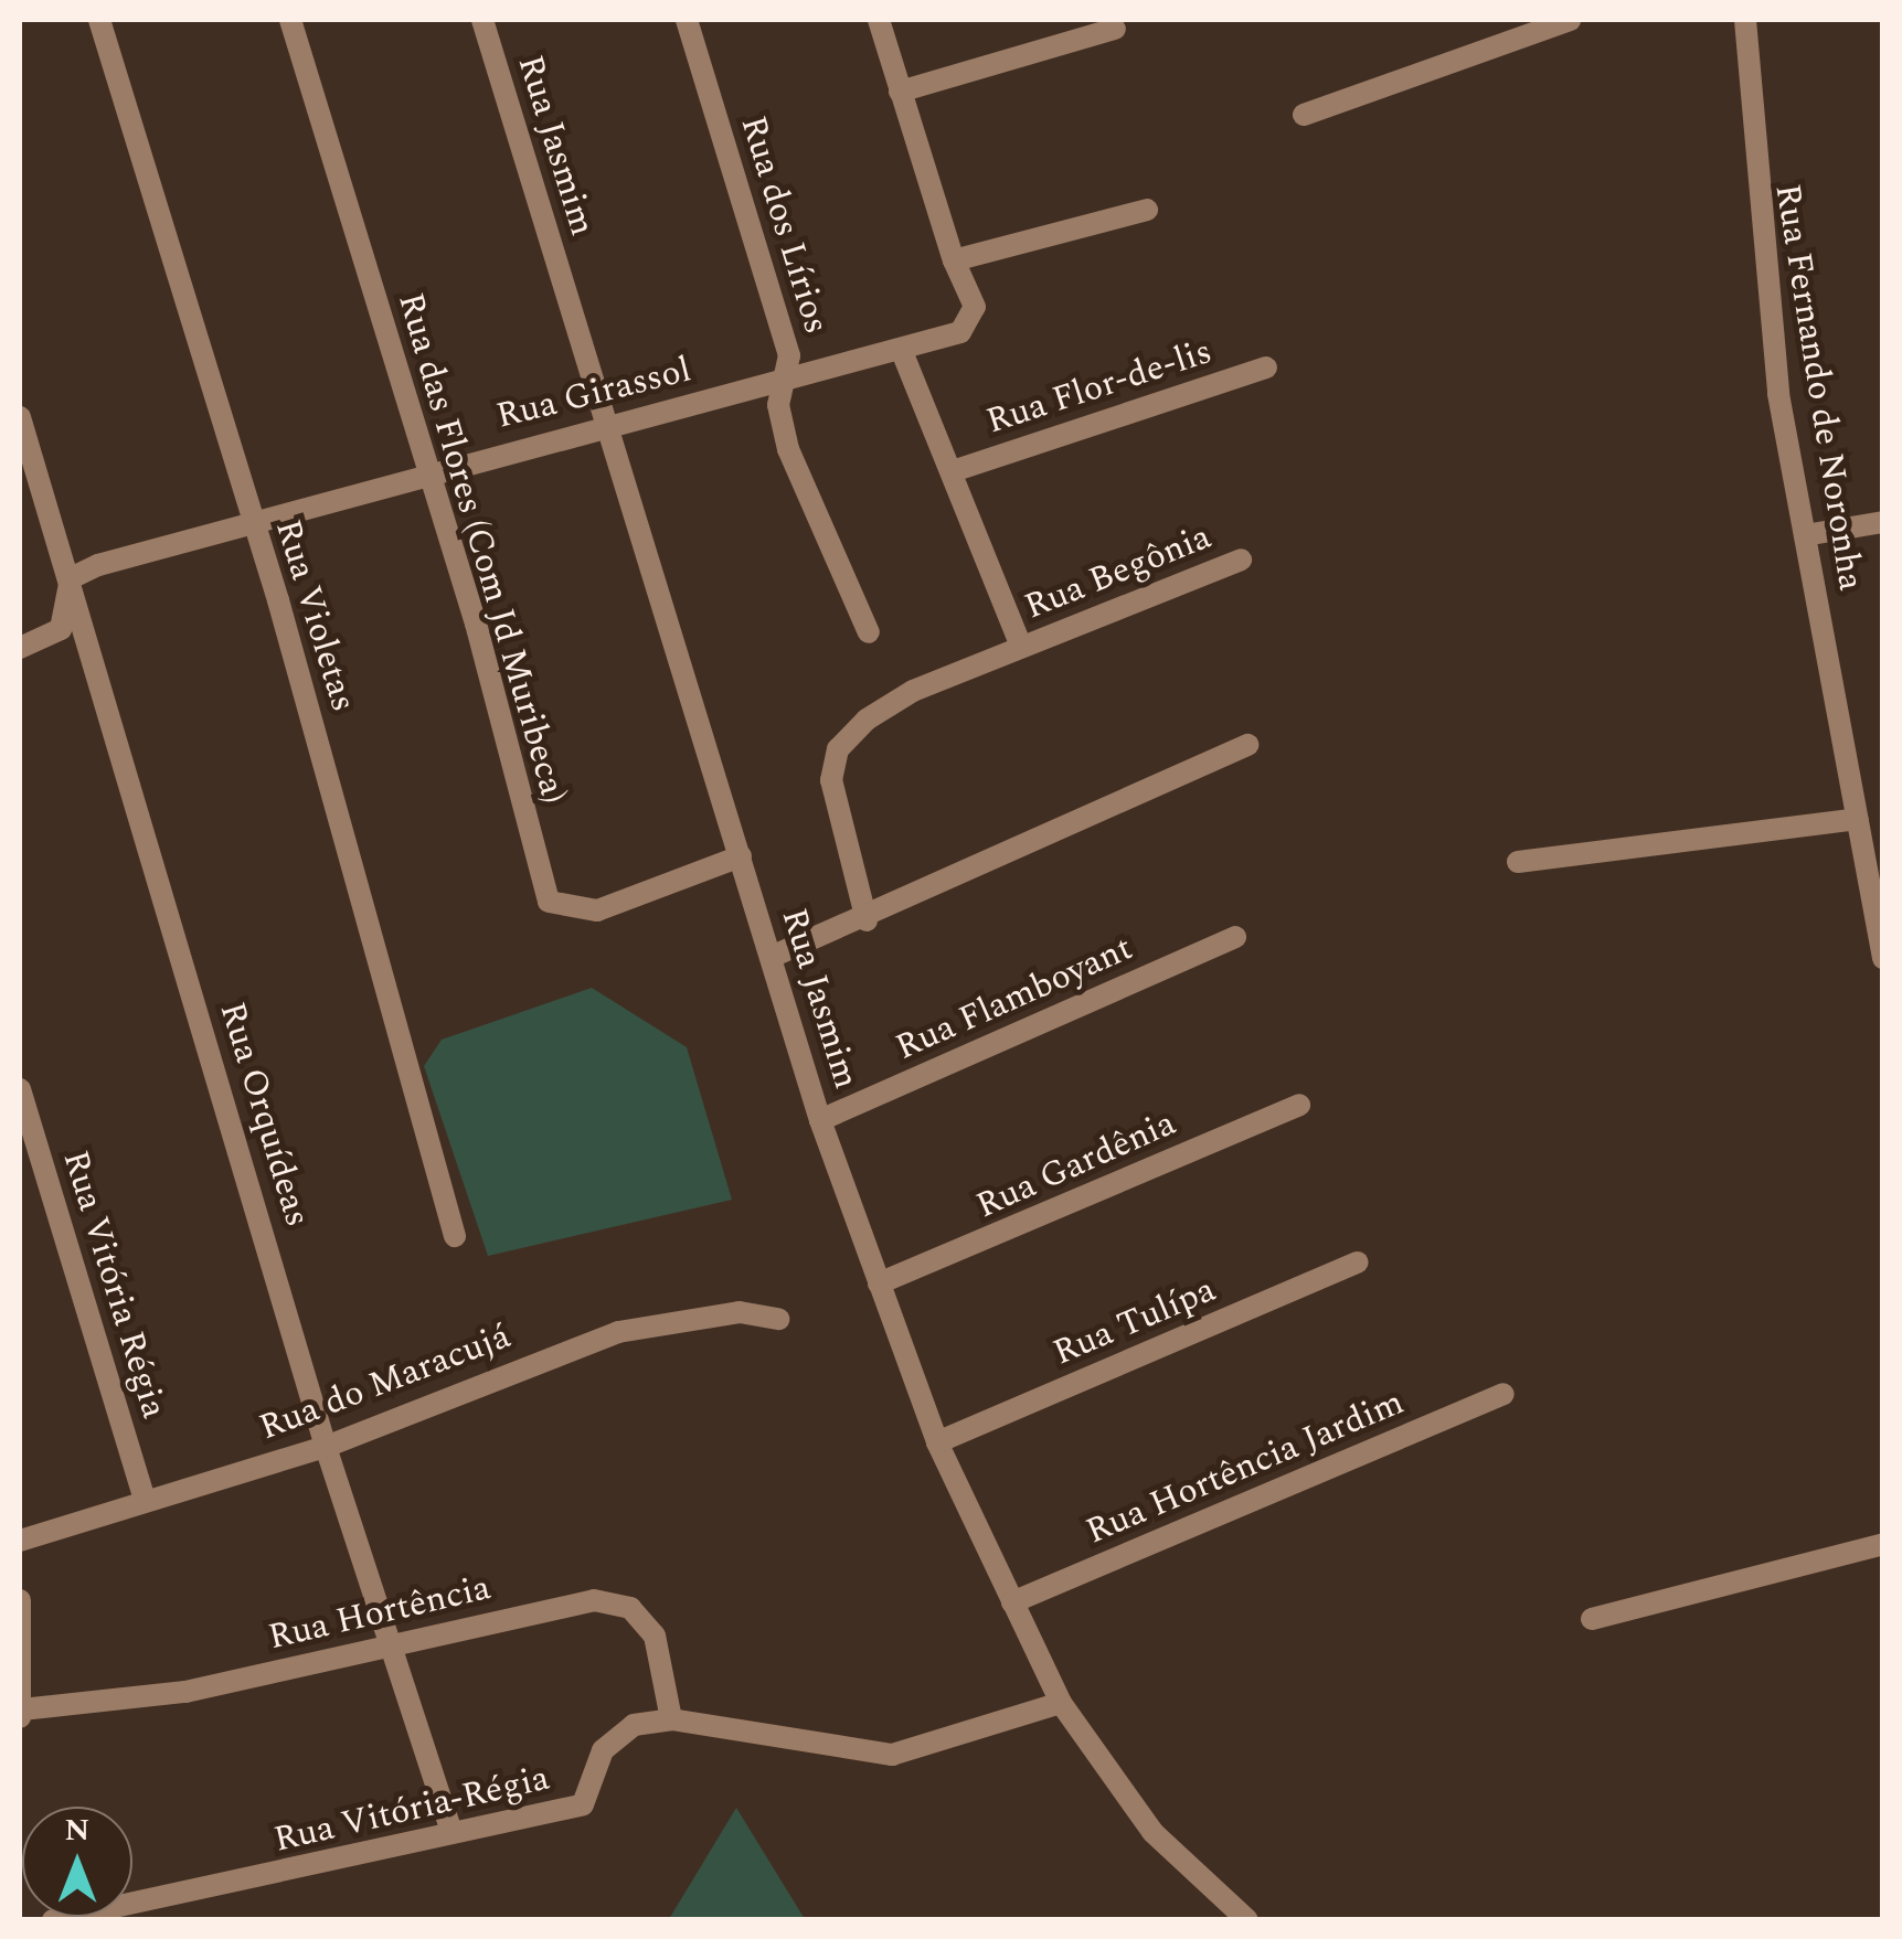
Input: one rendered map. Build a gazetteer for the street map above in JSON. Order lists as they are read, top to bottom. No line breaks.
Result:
{"streets":{"street":["Rua Jasmim","Rua dos Lírios","Rua Flor-de-lis","Rua Fernando de Noronha","Rua Girassol","Rua das Flores (Com Jd Muribeca)","Rua Begônia","Rua Violetas","Rua Flamboyant","Rua Orquídeas","Rua Gardênia","Rua Vitória Régia","Rua Tulípa","Rua do Maracujá","Rua Hortência Jardim","Rua Hortência","Rua Vitória-Régia"]},"crossings":[["Rua Jasmim","Rua Girassol"],["Rua Jasmim","Rua das Flores (Com Jd Muribeca)"],["Rua Jasmim","Rua Flamboyant"],["Rua Jasmim","Rua Gardênia"],["Rua Jasmim","Rua Tulípa"],["Rua Jasmim","Rua Hortência Jardim"],["Rua Jasmim","Rua Vitória-Régia"],["Rua dos Lírios","Rua Girassol"],["Rua Flor-de-lis","Rua Begônia"],["Rua Girassol","Rua das Flores (Com Jd Muribeca)"],["Rua Girassol","Rua Begônia"],["Rua Girassol","Rua Violetas"],["Rua Girassol","Rua Orquídeas"],["Rua Orquídeas","Rua do Maracujá"],["Rua Orquídeas","Rua Hortência"],["Rua Orquídeas","Rua Vitória-Régia"],["Rua Vitória Régia","Rua do Maracujá"],["Rua Hortência","Rua Vitória-Régia"]],"north":"top"}
